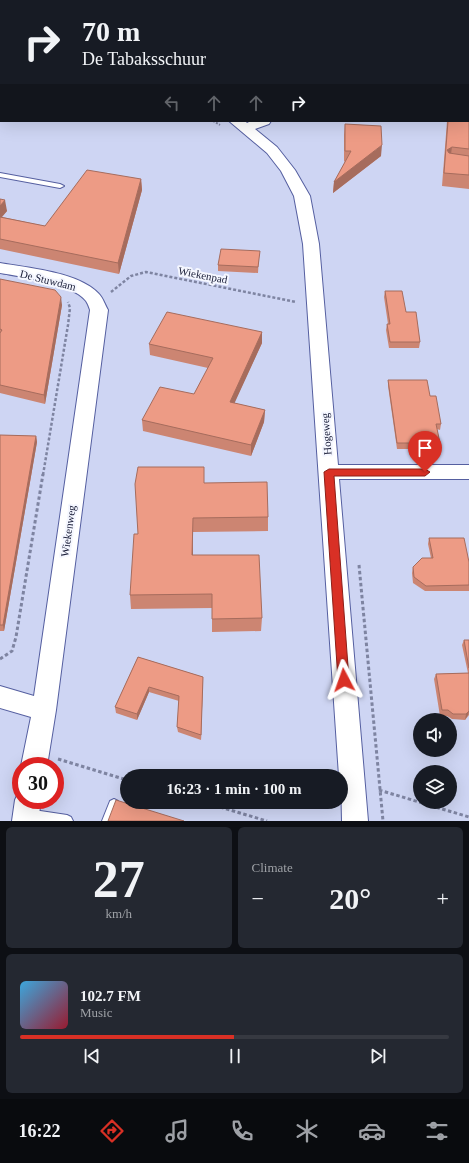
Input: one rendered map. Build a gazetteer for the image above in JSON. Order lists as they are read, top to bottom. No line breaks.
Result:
{"streets":{"street":["De Stuwdam","Hogeweg","Wiekenweg"],"path":["Wiekenpad"]},"crossings":[["Wiekenpad","De Stuwdam"],["Wiekenpad","Hogeweg"],["Wiekenpad","Wiekenweg"],["De Stuwdam","Wiekenweg"]],"page":{"turn":["70 m","De Tabaksschuur"],"limit":"30","trip":"16:23 · 1 min · 100 m","tile":[["27","km/h"],"Climate"],"heat":["−","20°","+"],"song":["102.7 FM","Music"],"tabs":"16:22"}}
